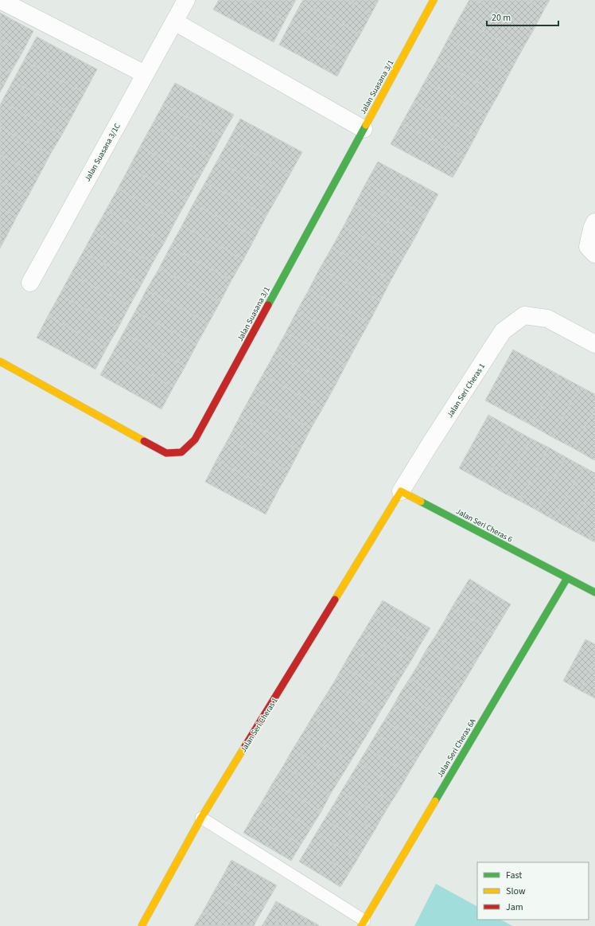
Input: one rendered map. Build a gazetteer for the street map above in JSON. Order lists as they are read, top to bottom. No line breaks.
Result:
{"streets":{"street":["Jalan Suasana 3/1","Jalan Suasana 3/1C","Jalan Seri Cheras 1","Jalan Seri Cheras 6","Jalan Seri Cheras 6A"]},"crossings":[["Jalan Seri Cheras 1","Jalan Seri Cheras 6"],["Jalan Seri Cheras 6","Jalan Seri Cheras 6A"]],"legend":["Fast","Slow","Jam"],"scale_bar":"20 m"}
